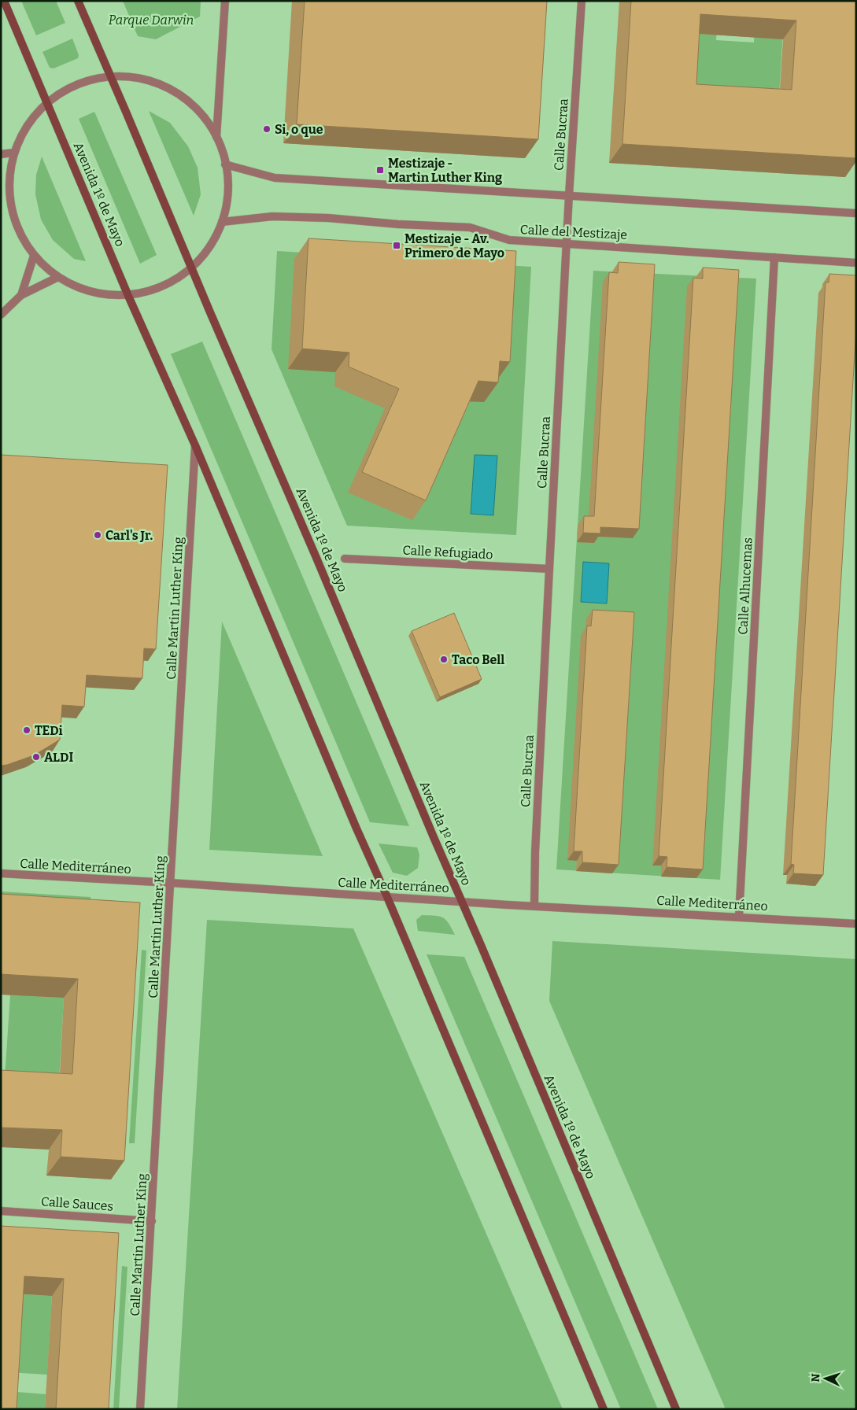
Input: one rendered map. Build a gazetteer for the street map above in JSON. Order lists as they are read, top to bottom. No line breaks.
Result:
{"streets":{"street":["Calle Bucraa","Avenida 1º de Mayo","Calle del Mestizaje","Calle Refugiado","Calle Alhucemas","Calle Martin Luther King","Calle Mediterráneo","Calle Sauces"]},"crossings":[["Calle Bucraa","Calle del Mestizaje"],["Calle Bucraa","Calle Refugiado"],["Calle Bucraa","Calle Mediterráneo"],["Avenida 1º de Mayo","Calle Martin Luther King"],["Avenida 1º de Mayo","Calle Mediterráneo"],["Calle del Mestizaje","Calle Alhucemas"],["Calle Alhucemas","Calle Mediterráneo"],["Calle Martin Luther King","Calle Mediterráneo"],["Calle Martin Luther King","Calle Sauces"]],"parks":["Parque Darwin"],"places":{"other":["Si, o que","Carl's Jr.","Taco Bell","TEDi","ALDI"],"transit":["Mestizaje - Martin Luther King","Mestizaje - Av. Primero de Mayo"]},"north":"left"}
